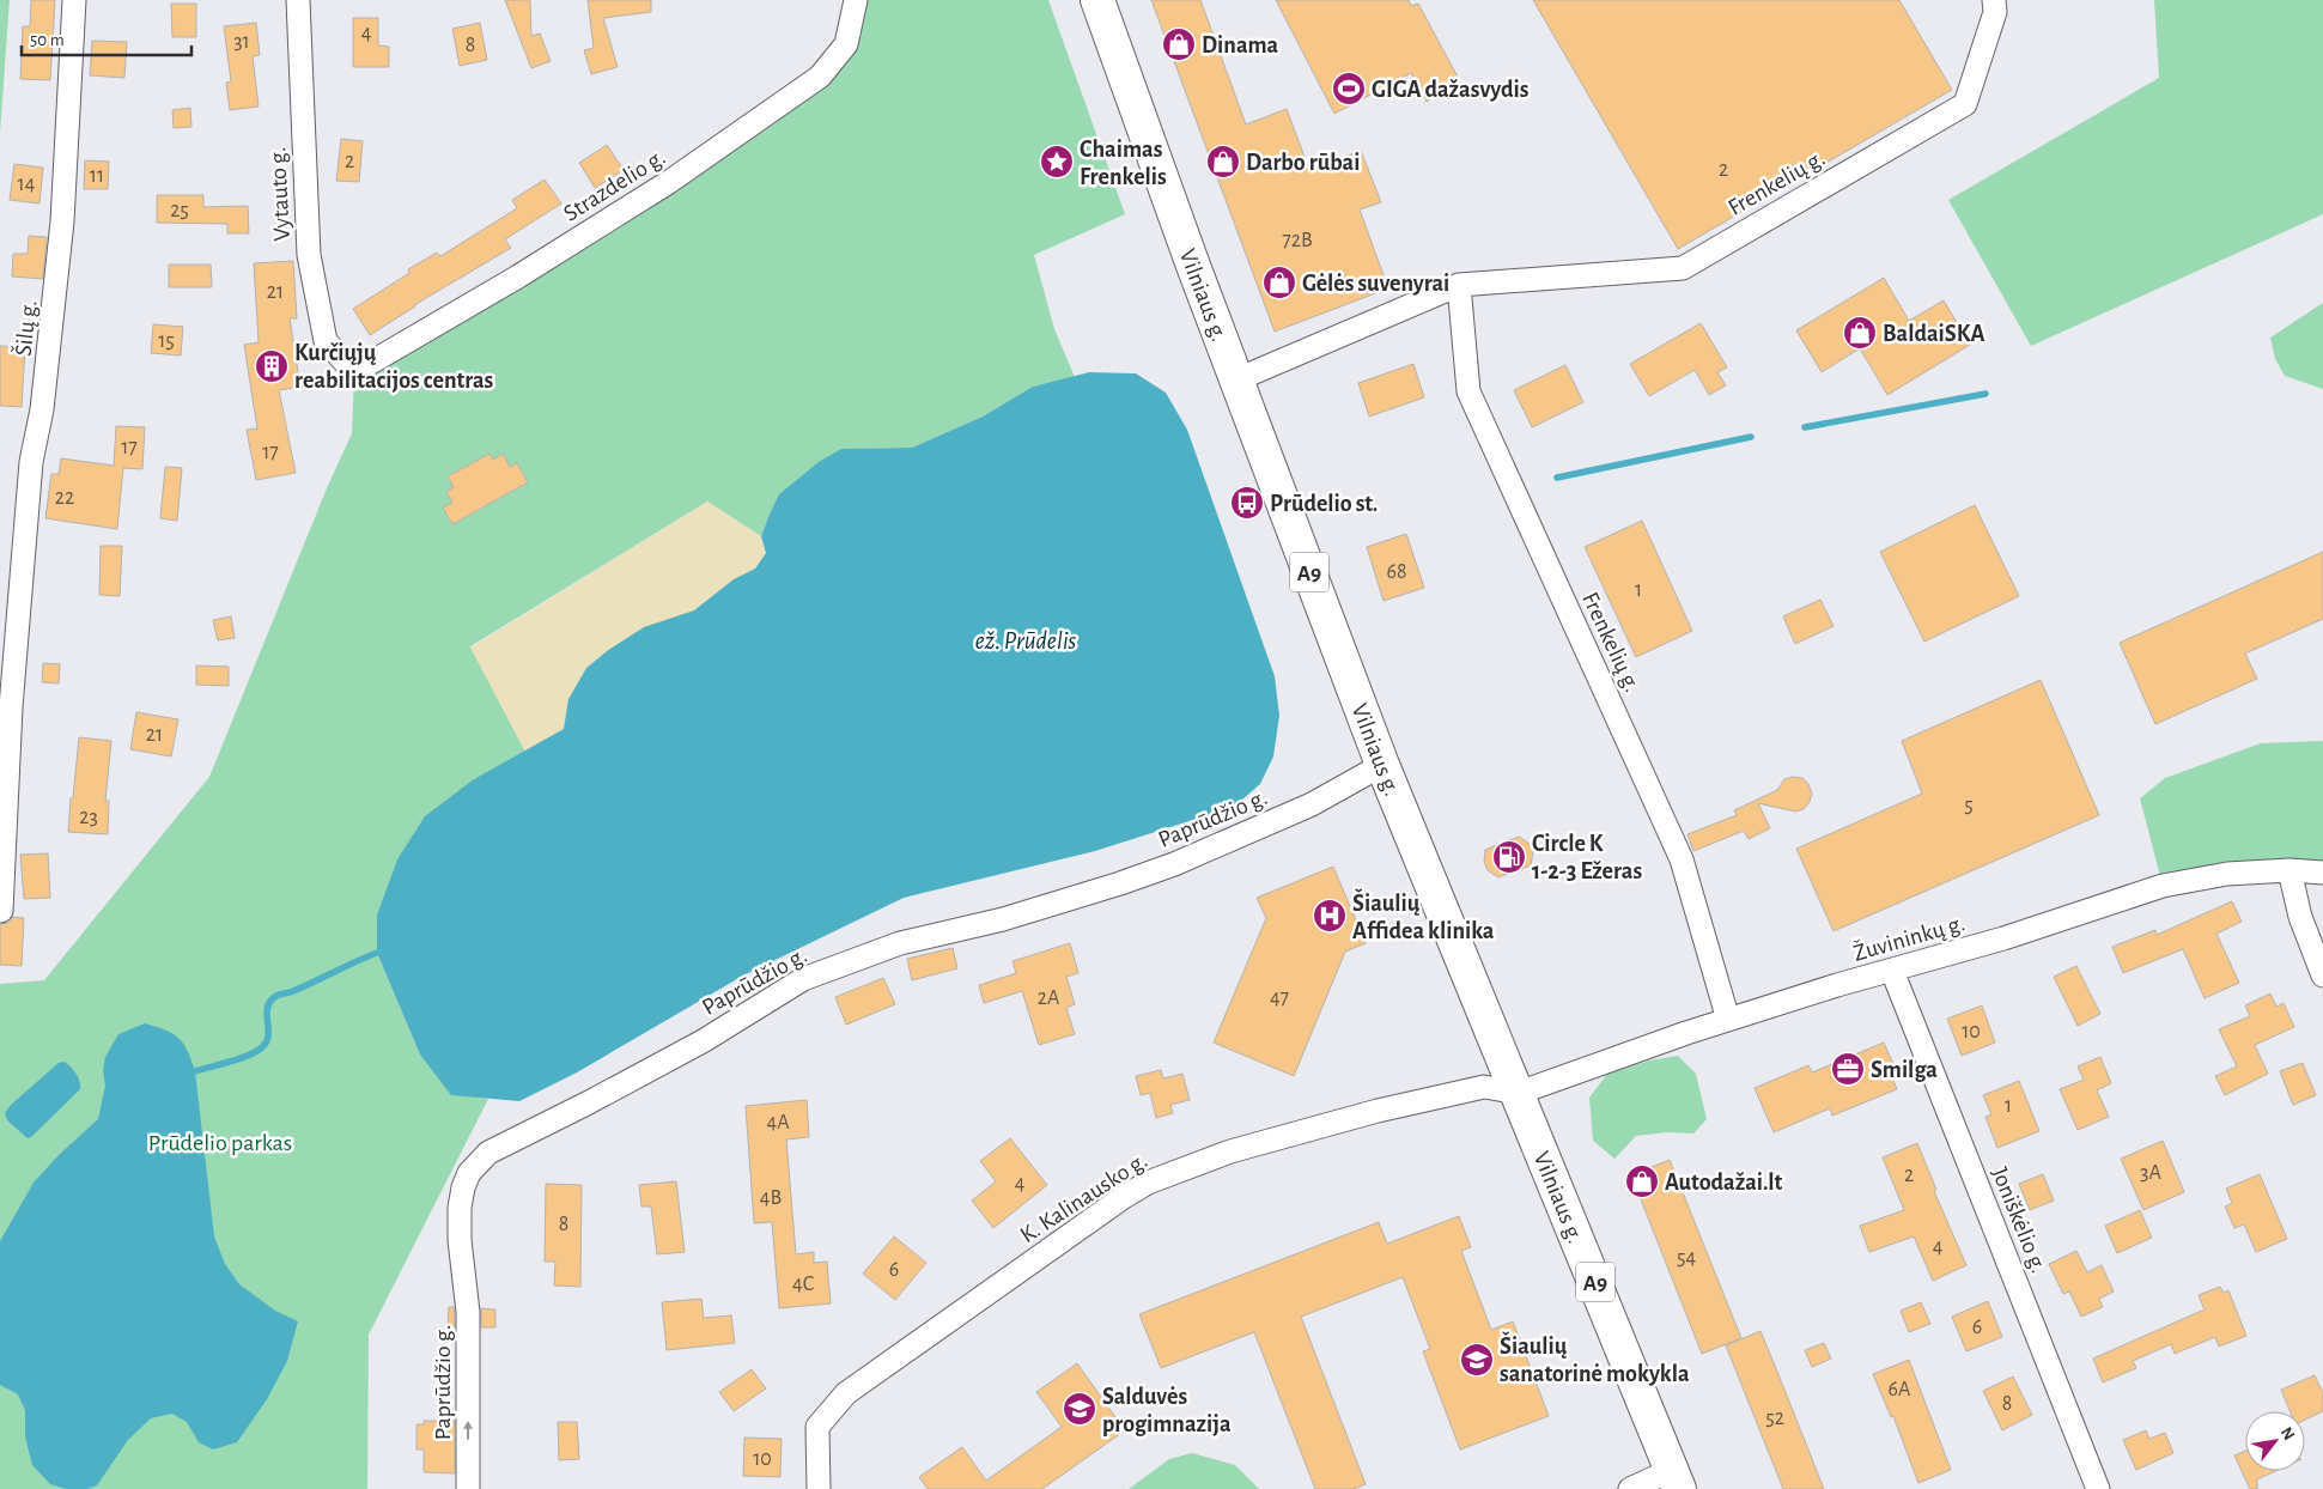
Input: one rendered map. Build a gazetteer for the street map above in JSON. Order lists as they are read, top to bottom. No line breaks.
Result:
{"streets":{"highway":["Vilniaus g.","A9"],"street":["Frenkelių g.","Strazdelio g.","Vytauto g.","Šilų g.","Paprūdžio g.","Žuvininkų g.","K. Kalinausko g.","Joniškėlio g."]},"crossings":[["Frenkelių g.","Vilniaus g."],["Frenkelių g.","Žuvininkų g."],["Strazdelio g.","Vytauto g."],["Vilniaus g.","Paprūdžio g."],["Vilniaus g.","Žuvininkų g."],["Vilniaus g.","K. Kalinausko g."],["Žuvininkų g.","K. Kalinausko g."],["Žuvininkų g.","Joniškėlio g."]],"one_way":["Paprūdžio g."],"water":["ež. Prūdelis"],"parks":["Prūdelio parkas"],"places":{"shop":["Dinama","Darbo rūbai","Gėlės suvenyrai","BaldaiSKA","Autodažai.lt"],"sports":["GIGA dažasvydis"],"place":["Chaimas Frenkelis"],"building":["Kurčiųjų reabilitacijos centras"],"bus stop":["Prūdelio st."],"fuel station":["Circle K 1-2-3 Ežeras"],"hospital":["Šiaulių Affidea klinika"],"office":["Smilga"],"school or university":["Šiaulių sanatorinė mokykla","Salduvės progimnazija"]},"house_numbers":["4","31","8","2","2","11","14","25","72B","21","15","17","17","22","68","1","21","5","23","2A","47","10","1","4A","3A","2","4","4B","8","4","54","6","4C","6","6A","8","52","10"],"scale_bar":"50 m","north":"top right"}
